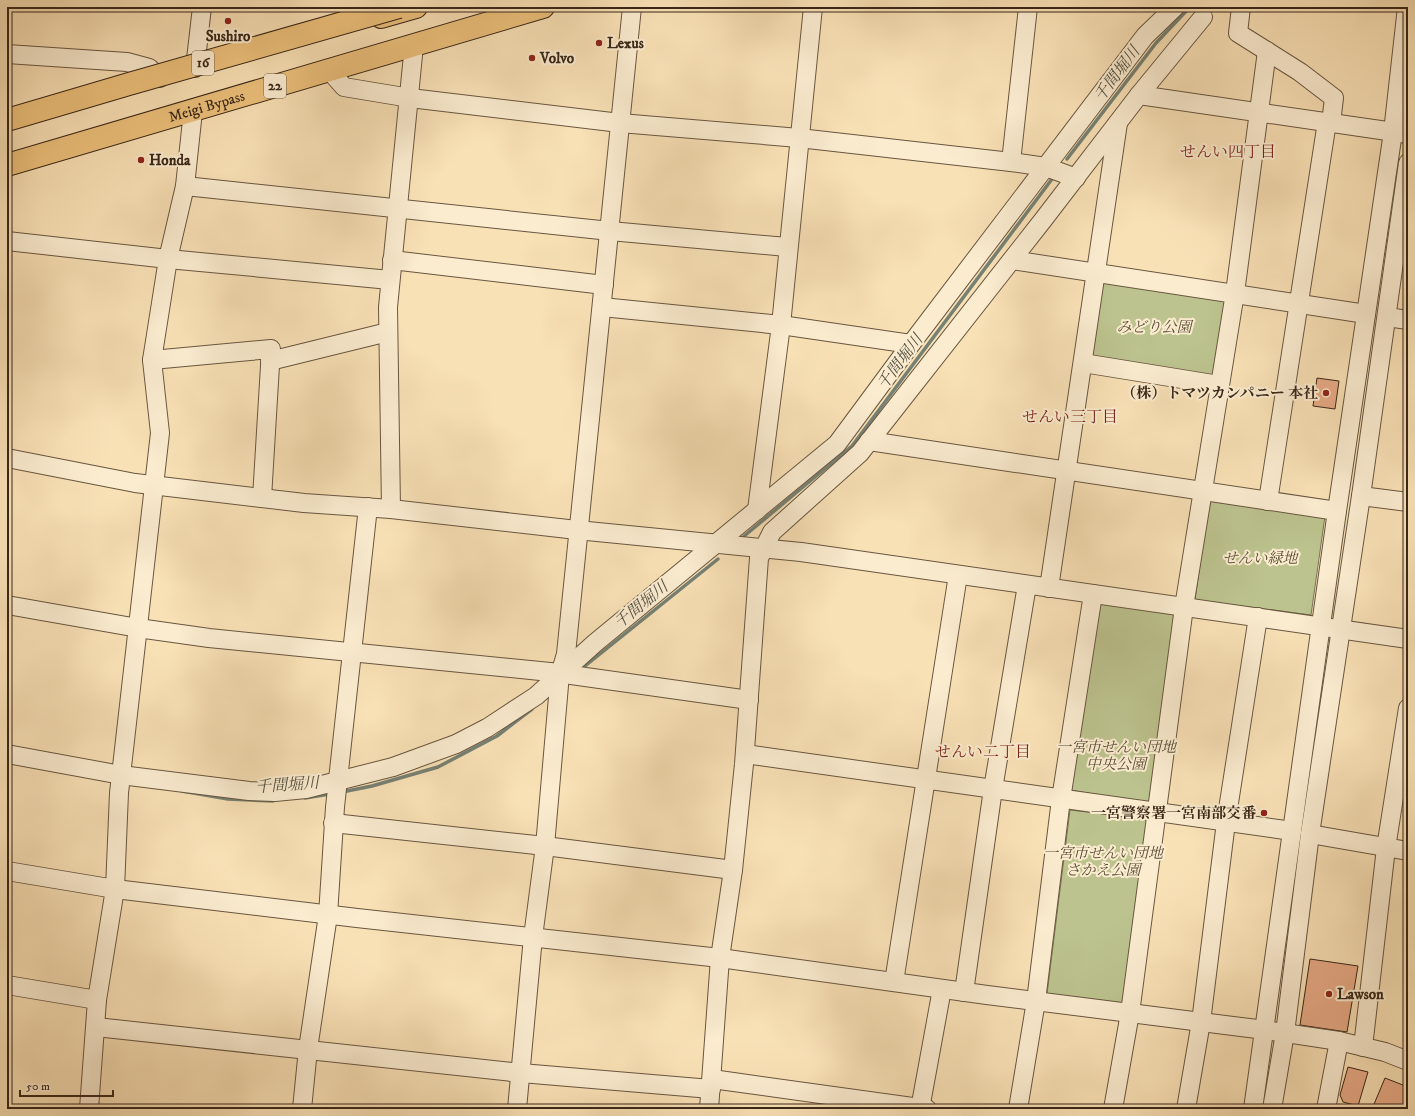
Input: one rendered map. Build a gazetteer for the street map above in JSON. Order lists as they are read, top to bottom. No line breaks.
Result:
{"streets":{"highway":["16","22","Meigi Bypass"]},"districts":["せんい四丁目","せんい三丁目","せんい二丁目"],"water":["千間堀川"],"parks":["みどり公園","せんい緑地","一宮市せんい団地 中央公園","一宮市せんい団地 さかえ公園"],"places":["Sushiro","Lexus","Volvo","Honda","（株）トマツカンパニー 本社","一宮警察署一宮南部交番","Lawson"],"scale_bar":"50 m"}
